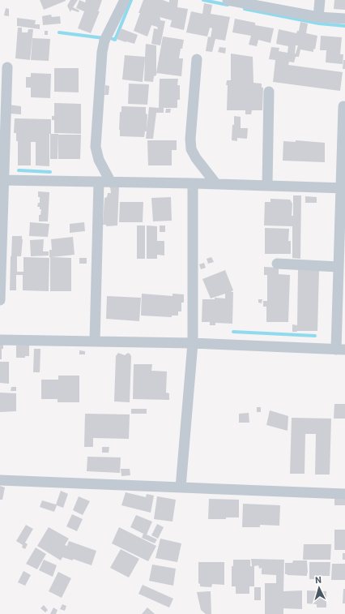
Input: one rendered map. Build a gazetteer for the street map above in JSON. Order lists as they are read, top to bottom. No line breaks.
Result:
{"north":"top"}
